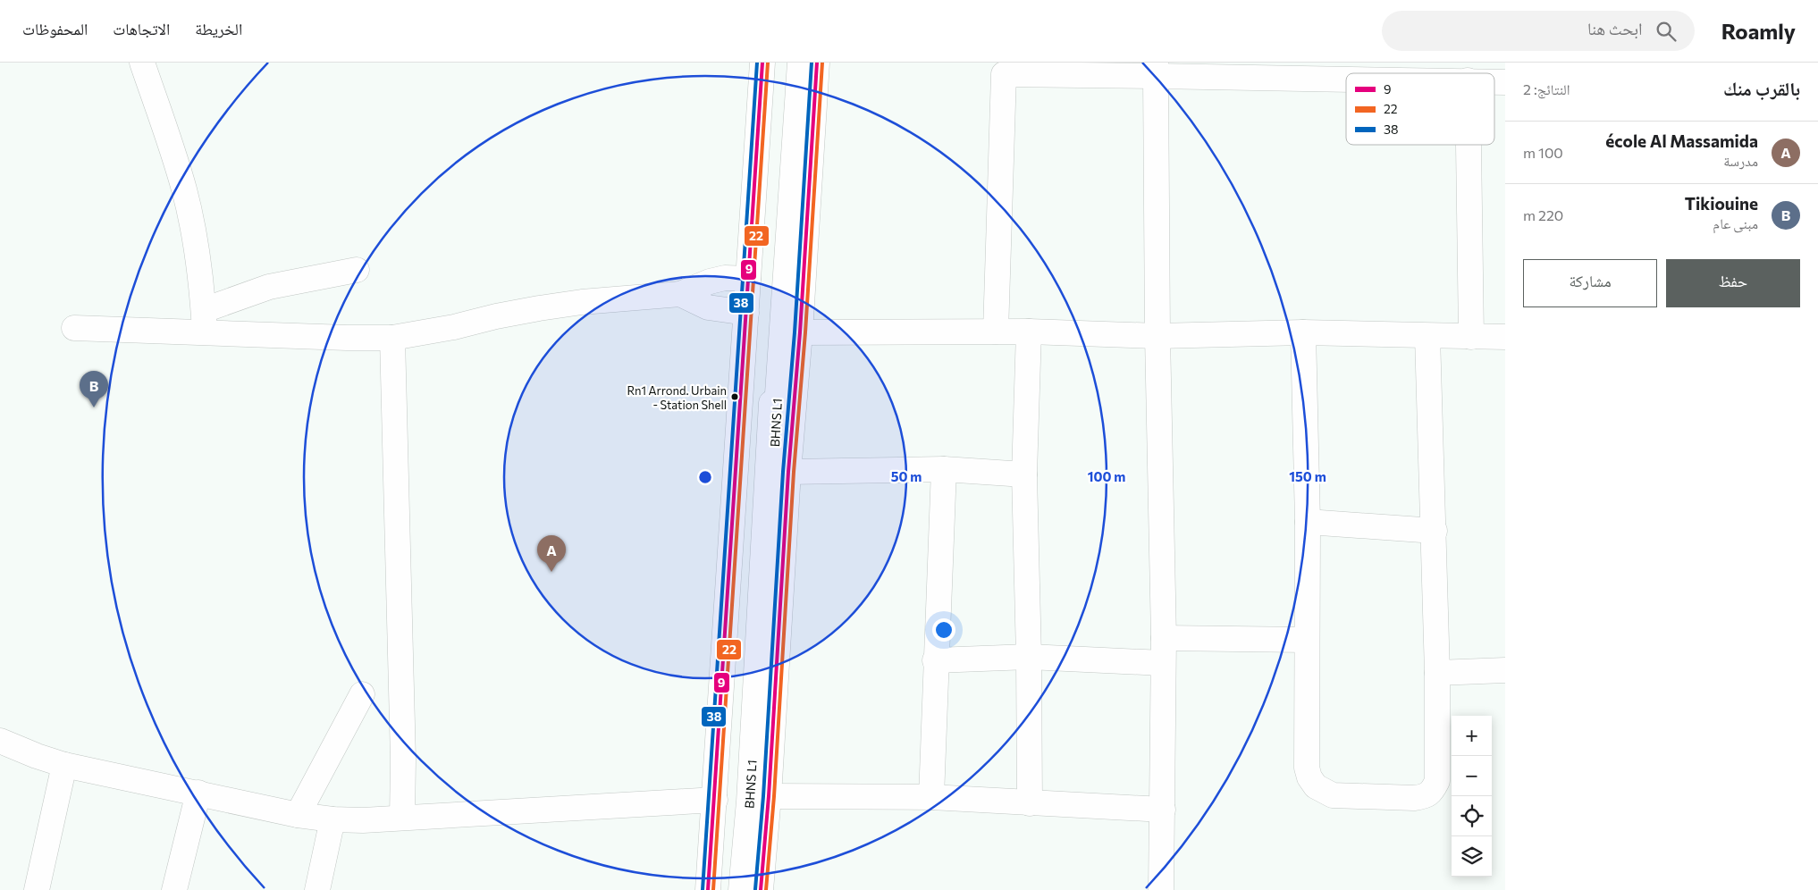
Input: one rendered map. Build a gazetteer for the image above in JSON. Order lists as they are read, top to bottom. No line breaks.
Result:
{"streets":{"street":["BHNS L1"]},"places":["Rn1 Arrond. Urbain - Station Shell"],"lines":["transit line 9","transit line 22","transit line 38"],"legend":["9","22","38"],"page":{"header":"Roamly","search":"ابحث هنا","nav":["الخريطة","الاتجاهات","المحفوظات"],"heading":["بالقرب منك","النتائج: 2"],"list":[{"mark":"A","name":"école Al Massamida","note":"مدرسة","value":"100 m"},{"mark":"B","name":"Tikiouine","note":"مبنى عام","value":"220 m"}],"buttons":["حفظ","مشاركة"],"pins":["B","A"],"map_buttons":["+","−"]},"rings":["50 m","100 m","150 m"]}
